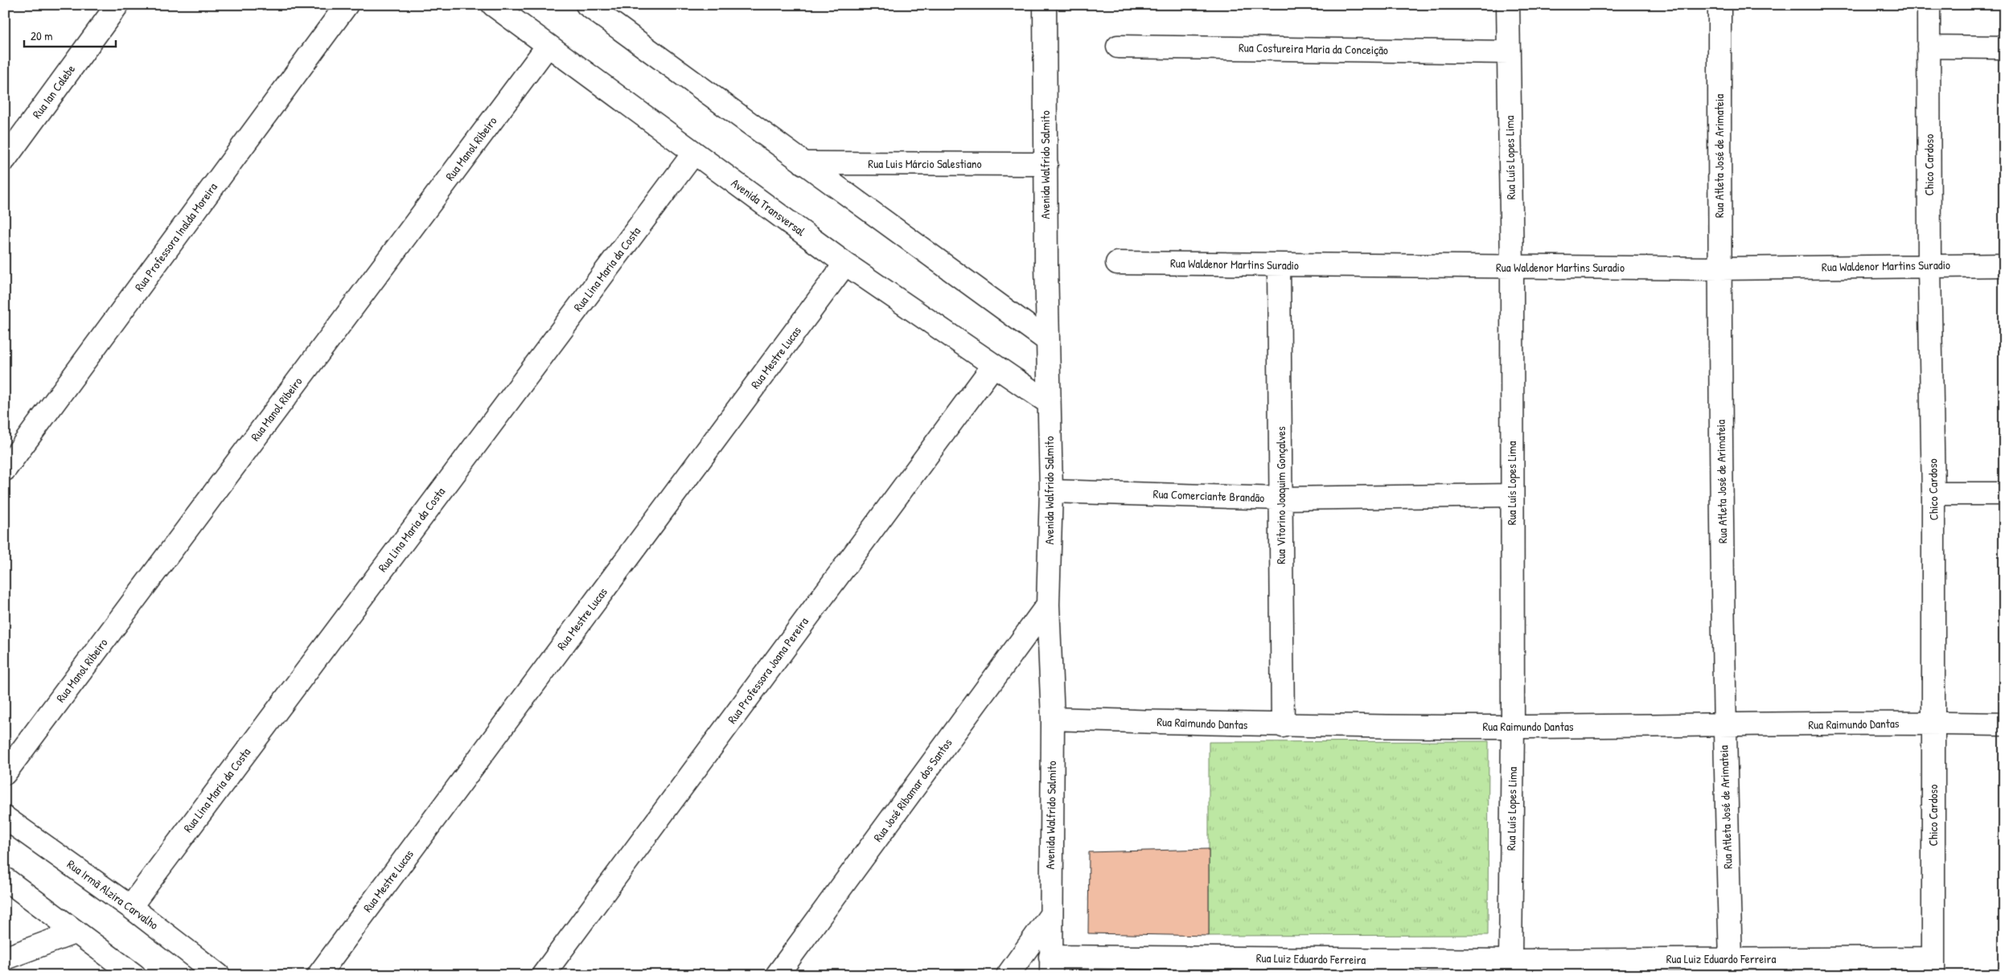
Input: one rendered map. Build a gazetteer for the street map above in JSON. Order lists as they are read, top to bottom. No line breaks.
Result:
{"streets":{"street":["Rua Costureira Maria da Conceição","Rua Ian Calebe","Rua Manol Ribeiro","Rua Atleta José de Arimateia","Rua Luís Lopes Lima","Rua Luis Márcio Salestiano","Avenida Walfrido Salmito","Chico Cardoso","Avenida Transversal","Rua Professora Inalda Moreira","Rua Waldenor Martins Suradio","Rua Lina Maria da Costa","Rua Mestre Lucas","Rua Vitorino Joaquim Gonçalves","Rua Comerciante Brandão","Rua Professora Joana Pereira","Rua Raimundo Dantas","Rua José Ribamar dos Santos","Rua Irmã Alzira Carvalho","Rua Luiz Eduardo Ferreira"]},"crossings":[["Rua Costureira Maria da Conceição","Rua Luís Lopes Lima"],["Rua Manol Ribeiro","Avenida Transversal"],["Rua Atleta José de Arimateia","Rua Waldenor Martins Suradio"],["Rua Atleta José de Arimateia","Rua Raimundo Dantas"],["Rua Atleta José de Arimateia","Rua Luiz Eduardo Ferreira"],["Rua Luís Lopes Lima","Rua Waldenor Martins Suradio"],["Rua Luís Lopes Lima","Rua Comerciante Brandão"],["Rua Luís Lopes Lima","Rua Raimundo Dantas"],["Rua Luís Lopes Lima","Rua Luiz Eduardo Ferreira"],["Rua Luis Márcio Salestiano","Avenida Walfrido Salmito"],["Avenida Walfrido Salmito","Avenida Transversal"],["Avenida Walfrido Salmito","Rua Comerciante Brandão"],["Avenida Walfrido Salmito","Rua Raimundo Dantas"],["Avenida Walfrido Salmito","Rua José Ribamar dos Santos"],["Avenida Walfrido Salmito","Rua Luiz Eduardo Ferreira"],["Chico Cardoso","Rua Waldenor Martins Suradio"],["Chico Cardoso","Rua Raimundo Dantas"],["Chico Cardoso","Rua Luiz Eduardo Ferreira"],["Avenida Transversal","Rua Lina Maria da Costa"],["Avenida Transversal","Rua Mestre Lucas"],["Avenida Transversal","Rua Professora Joana Pereira"],["Rua Waldenor Martins Suradio","Rua Vitorino Joaquim Gonçalves"],["Rua Lina Maria da Costa","Rua Irmã Alzira Carvalho"],["Rua Vitorino Joaquim Gonçalves","Rua Comerciante Brandão"],["Rua Vitorino Joaquim Gonçalves","Rua Raimundo Dantas"]],"scale_bar":"20 m"}
